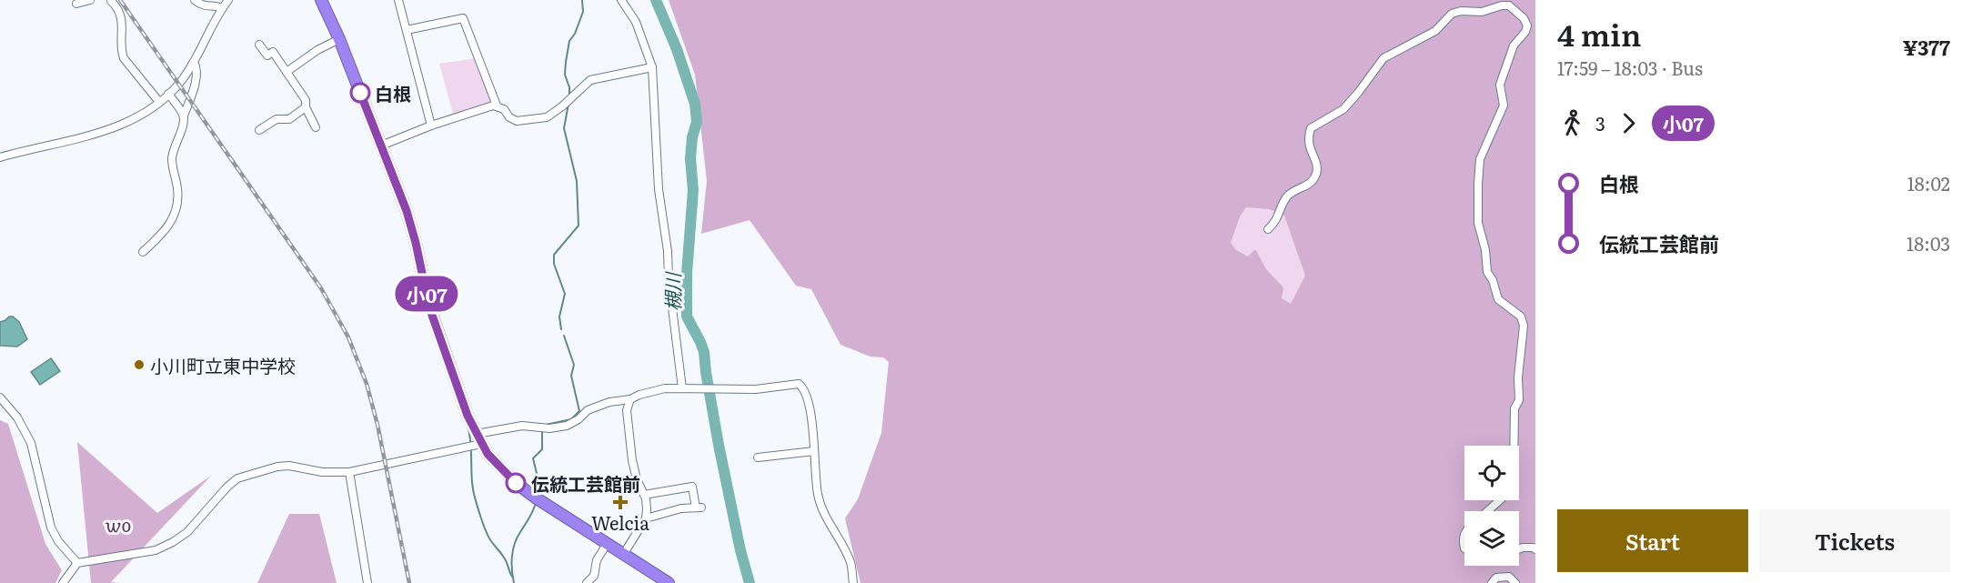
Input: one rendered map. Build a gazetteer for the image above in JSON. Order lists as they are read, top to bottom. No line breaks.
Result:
{"water":["槻川"],"parks":["wo"],"places":{"other":["白根","小川町立東中学校","伝統工芸館前"],"health":["Welcia"]},"lines":["bus line 小07"],"page":{"on_map":"小07","heading":["4 min","17:59 – 18:03 · Bus","¥377"],"legs":["3","小07"],"list":[{"name":"白根","value":"18:02"},{"name":"伝統工芸館前","value":"18:03"}],"buttons":["Start","Tickets"]}}
